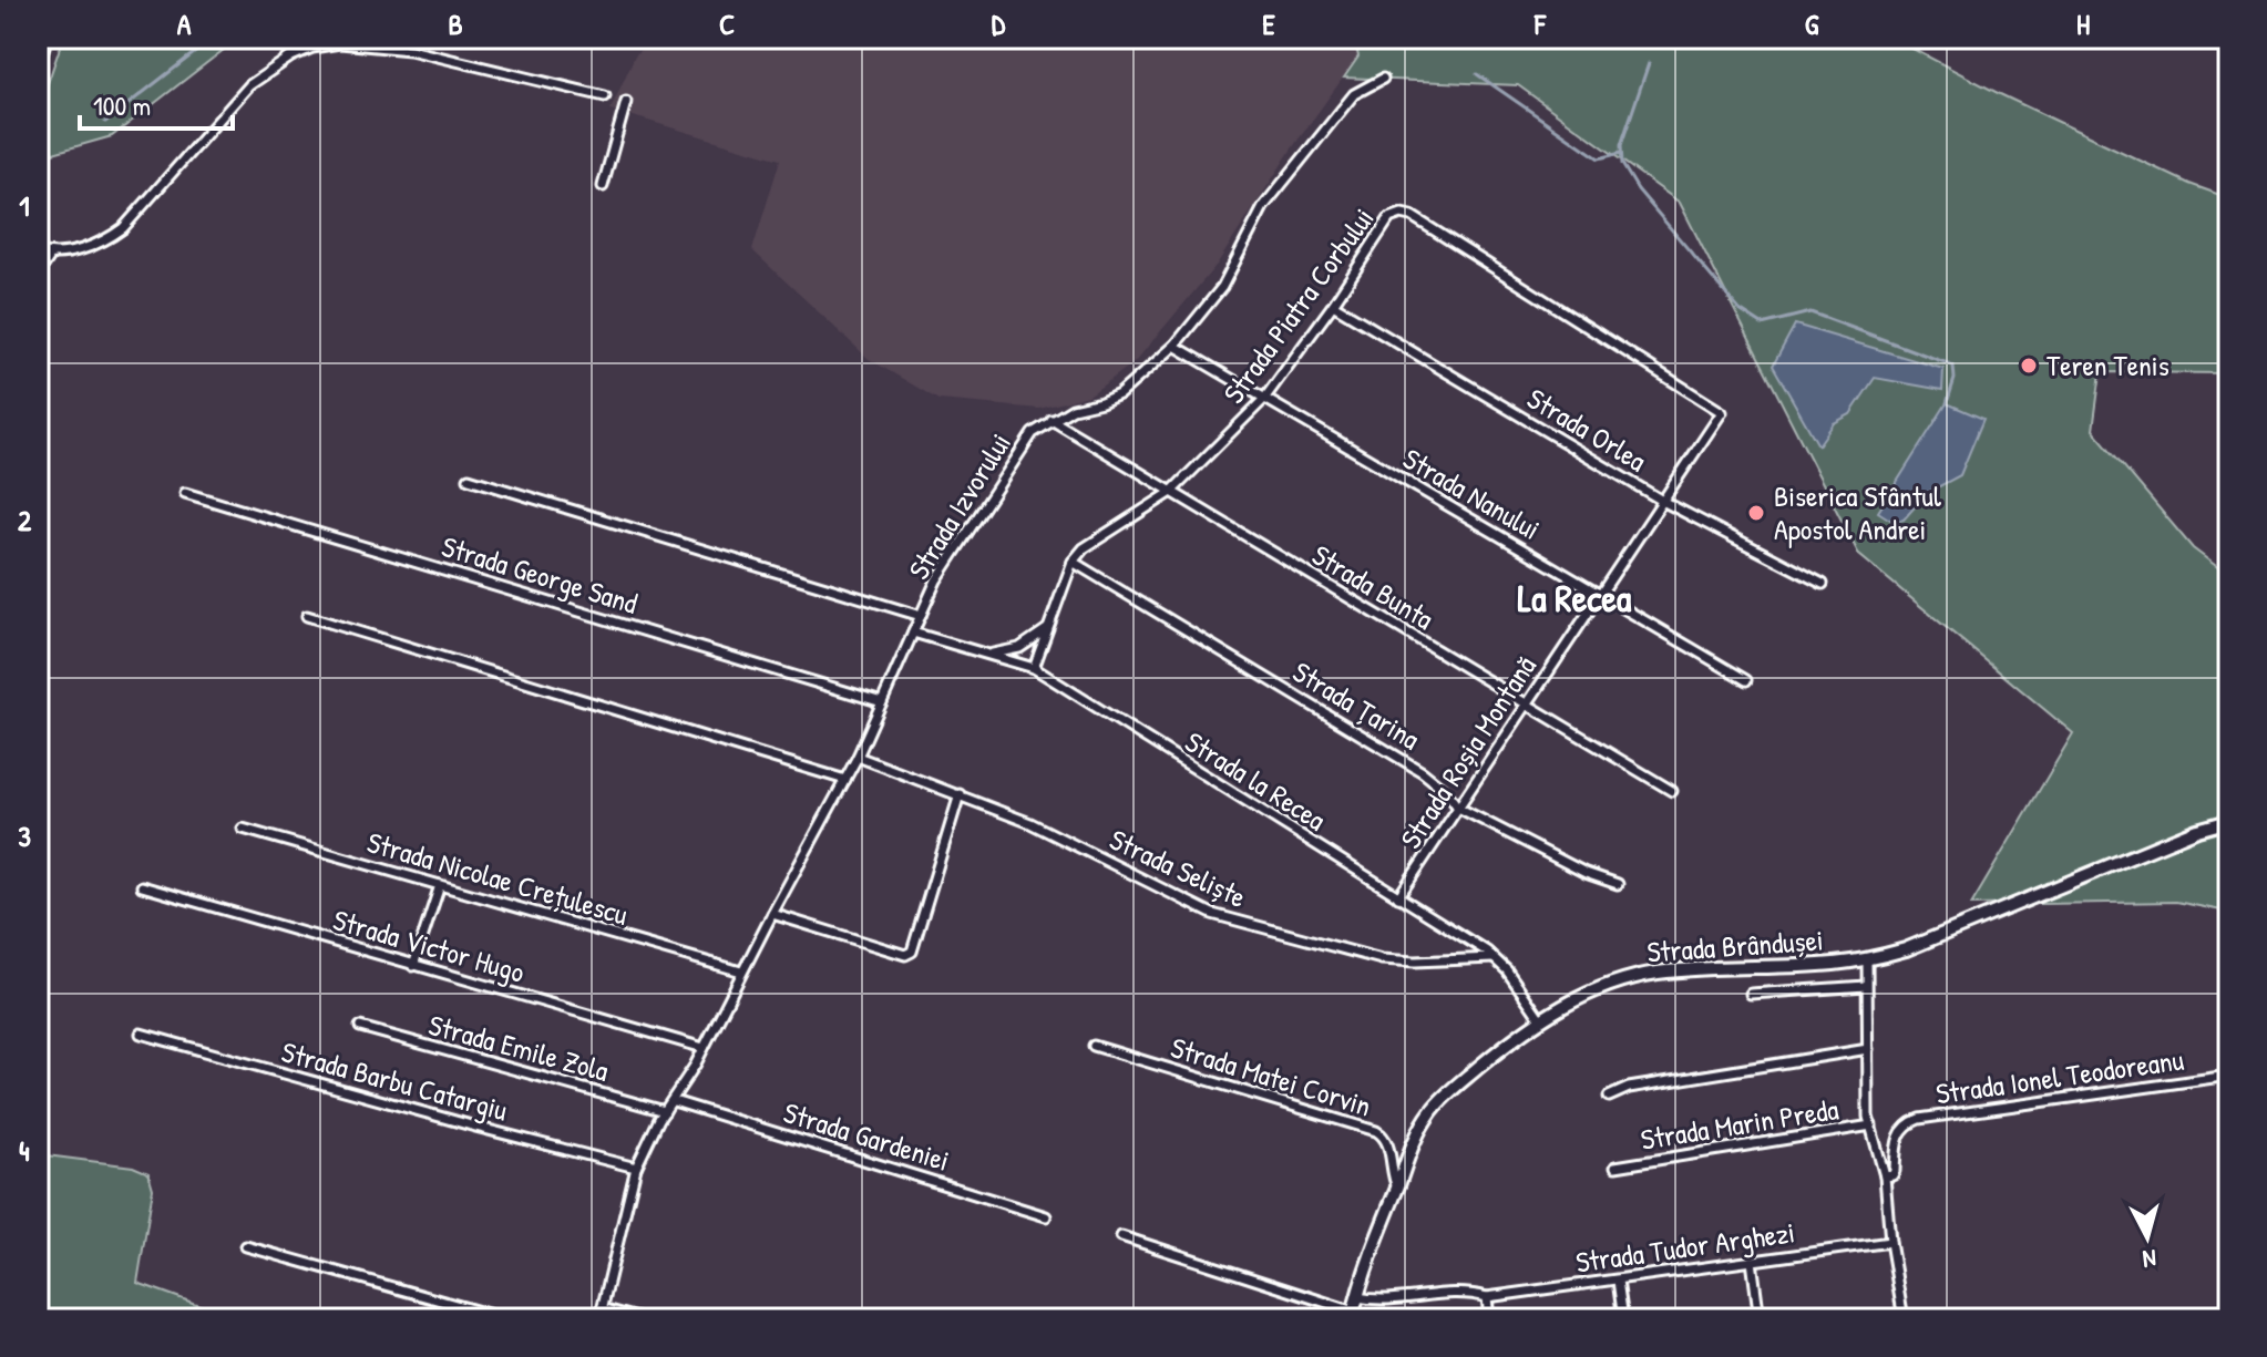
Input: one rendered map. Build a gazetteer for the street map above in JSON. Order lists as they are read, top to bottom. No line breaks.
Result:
{"streets":{"main road":["Strada Brândușei"],"street":["Strada Piatra Corbului","Strada Orlea","Strada Nanului","Strada Izvorului","Strada George Sand","Strada Bunta","Strada Țarina","Strada Roșia Montană","Strada la Recea","Strada Seliște","Strada Nicolae Crețulescu","Strada Victor Hugo","Strada Emile Zola","Strada Matei Corvin","Strada Ionel Teodoreanu","Strada Barbu Catargiu","Strada Marin Preda","Strada Gardeniei","Strada Tudor Arghezi"]},"crossings":[["Strada Piatra Corbului","Strada Orlea"],["Strada Piatra Corbului","Strada Nanului"],["Strada Piatra Corbului","Strada Bunta"],["Strada Piatra Corbului","Strada Țarina"],["Strada Piatra Corbului","Strada Roșia Montană"],["Strada Orlea","Strada Roșia Montană"],["Strada Nanului","Strada Izvorului"],["Strada Nanului","Strada Roșia Montană"],["Strada Izvorului","Strada George Sand"],["Strada Izvorului","Strada Bunta"],["Strada Izvorului","Strada la Recea"],["Strada Izvorului","Strada Seliște"],["Strada Izvorului","Strada Nicolae Crețulescu"],["Strada Izvorului","Strada Victor Hugo"],["Strada Izvorului","Strada Emile Zola"],["Strada Izvorului","Strada Barbu Catargiu"],["Strada Izvorului","Strada Gardeniei"],["Strada Bunta","Strada Roșia Montană"],["Strada Țarina","Strada Roșia Montană"],["Strada Roșia Montană","Strada la Recea"],["Strada la Recea","Strada Seliște"],["Strada la Recea","Strada Brândușei"],["Strada Brândușei","Strada Matei Corvin"],["Strada Brândușei","Strada Tudor Arghezi"]],"districts":["La Recea"],"places":["Teren Tenis","Biserica Sfântul Apostol Andrei"],"scale_bar":"100 m","north":"bottom","grid":{"columns":["A","B","C","D","E","F","G","H"],"rows":["1","2","3","4"]}}
